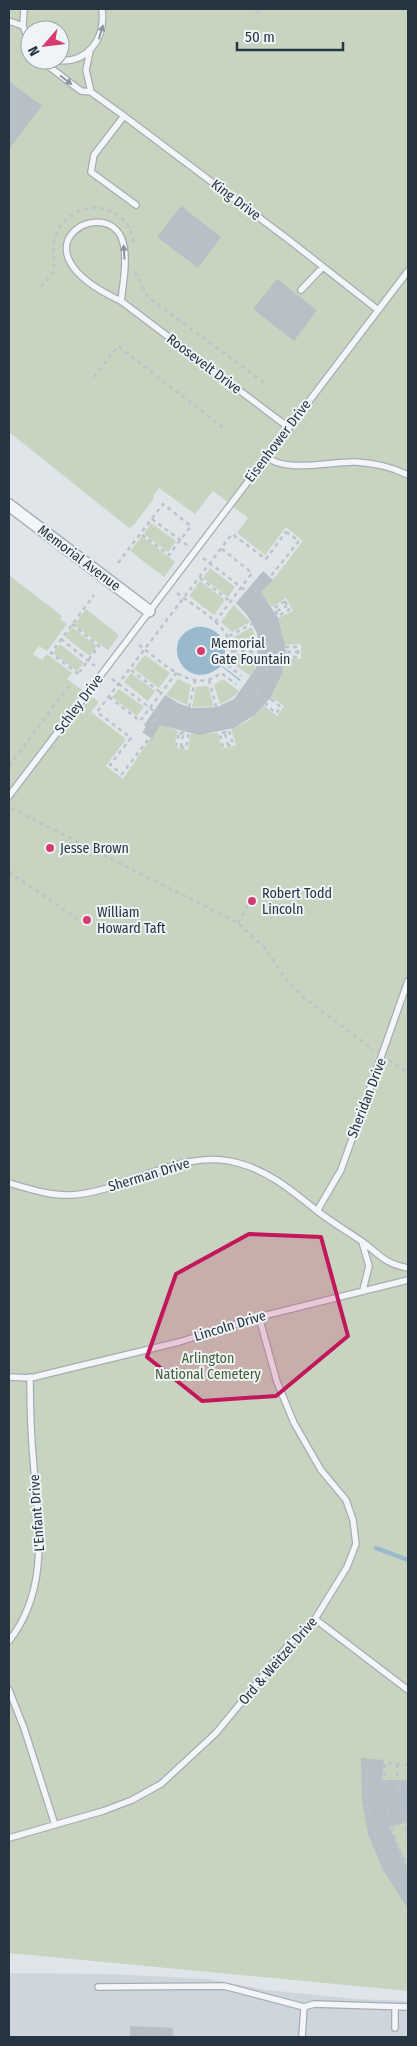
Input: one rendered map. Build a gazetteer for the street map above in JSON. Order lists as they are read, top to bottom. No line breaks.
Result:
{"streets":{"street":["Memorial Avenue"],"lane":["King Drive","Roosevelt Drive","Eisenhower Drive","Schley Drive","Sheridan Drive","Sherman Drive","Lincoln Drive","L'Enfant Drive","Ord & Weitzel Drive"]},"crossings":[["King Drive","Eisenhower Drive"],["Roosevelt Drive","Eisenhower Drive"],["Eisenhower Drive","Memorial Avenue"],["Eisenhower Drive","Schley Drive"],["Memorial Avenue","Schley Drive"],["Sheridan Drive","Sherman Drive"],["Lincoln Drive","L'Enfant Drive"],["Lincoln Drive","Ord & Weitzel Drive"]],"parks":["Arlington National Cemetery"],"places":["Memorial Gate Fountain","Jesse Brown","Robert Todd Lincoln","William Howard Taft"],"scale_bar":"50 m","north":"bottom left"}
